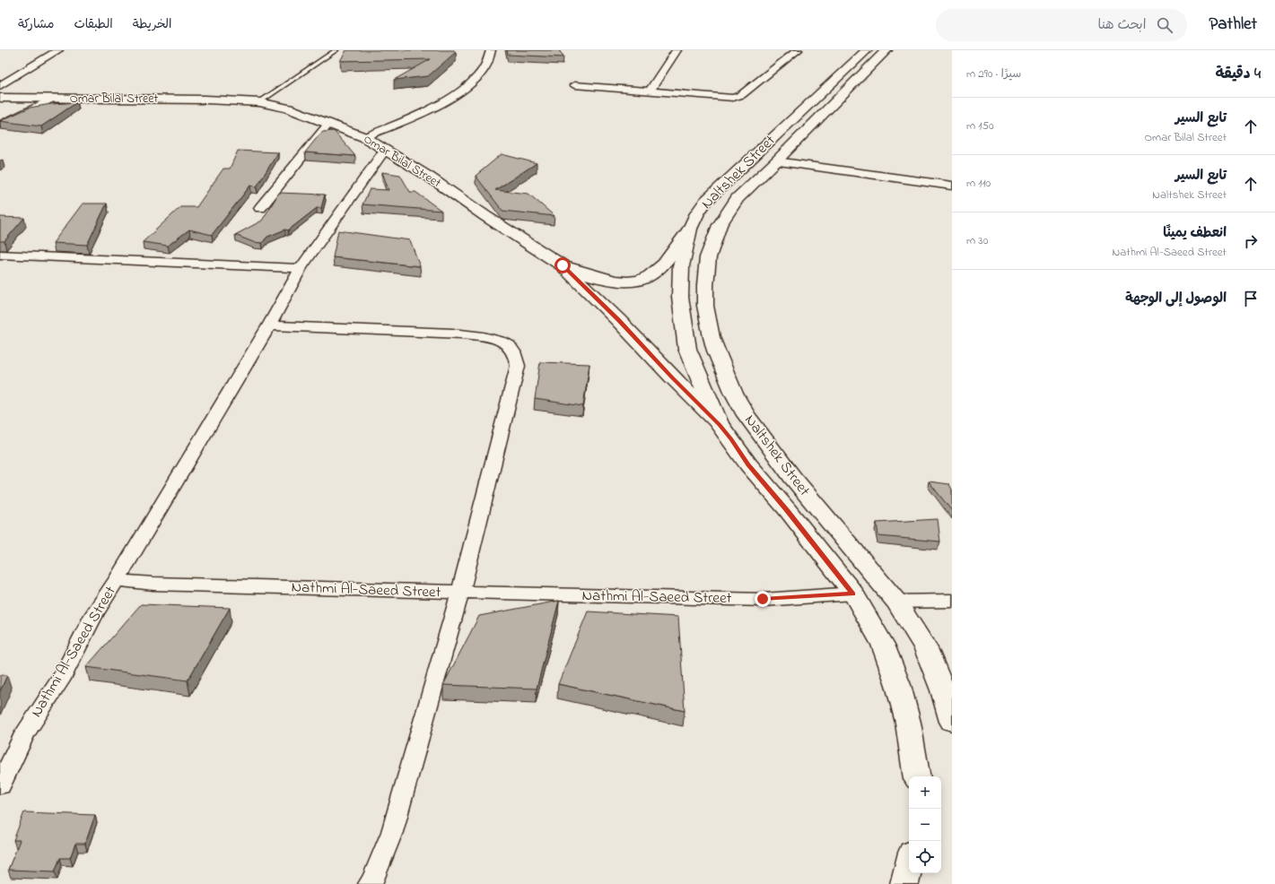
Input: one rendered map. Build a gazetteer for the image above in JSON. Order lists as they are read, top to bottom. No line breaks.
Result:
{"streets":{"main road":["Omar Bilal Street","Naltshek Street"],"street":["Nathmi Al-Saeed Street"]},"crossings":[["Omar Bilal Street","Naltshek Street"],["Naltshek Street","Nathmi Al-Saeed Street"]],"page":{"header":"Pathlet","search":"ابحث هنا","nav":["الخريطة","الطبقات","مشاركة"],"heading":["4 دقيقة","سيرًا · 290 m"],"list":[["تابع السير","Omar Bilal Street","150 m"],["تابع السير","Naltshek Street","110 m"],["انعطف يمينًا","Nathmi Al-Saeed Street","30 m"],"الوصول إلى الوجهة"],"map_buttons":["+","−"]}}
